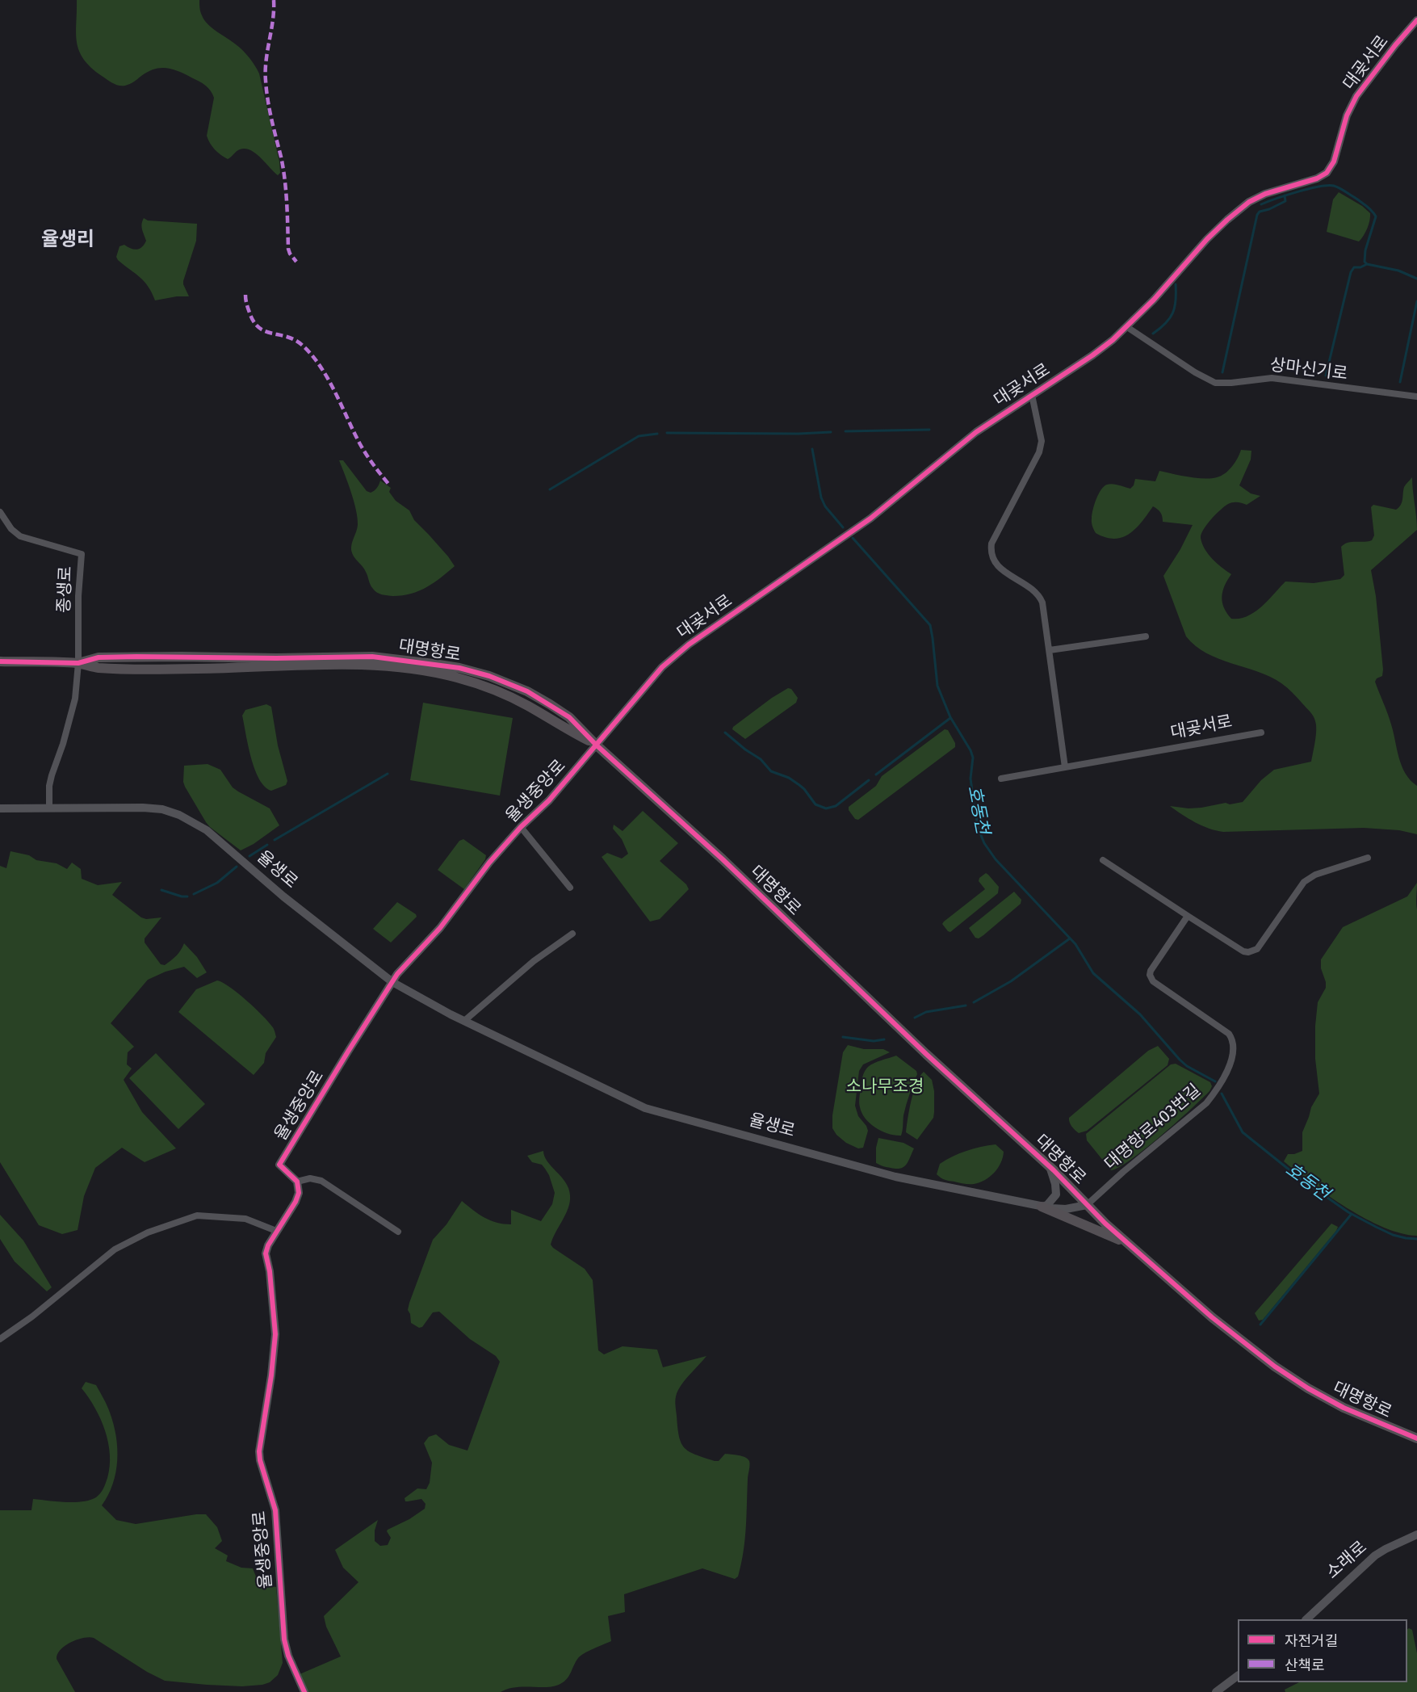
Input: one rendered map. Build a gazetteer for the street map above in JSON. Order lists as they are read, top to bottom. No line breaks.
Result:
{"streets":{"main road":["대명항로"],"street":["대곶서로","상마신기로","종생로","율생중앙로","율생로","대명항로403번길","소래로"]},"crossings":[["대곶서로","상마신기로"],["대곶서로","대명항로"],["대곶서로","율생중앙로"],["종생로","대명항로"],["대명항로","율생중앙로"],["대명항로","율생로"],["대명항로","대명항로403번길"],["율생중앙로","율생로"],["율생로","대명항로403번길"]],"districts":["율생리"],"water":["호동천"],"parks":["소나무조경"],"legend":["자전거길","산책로"]}
